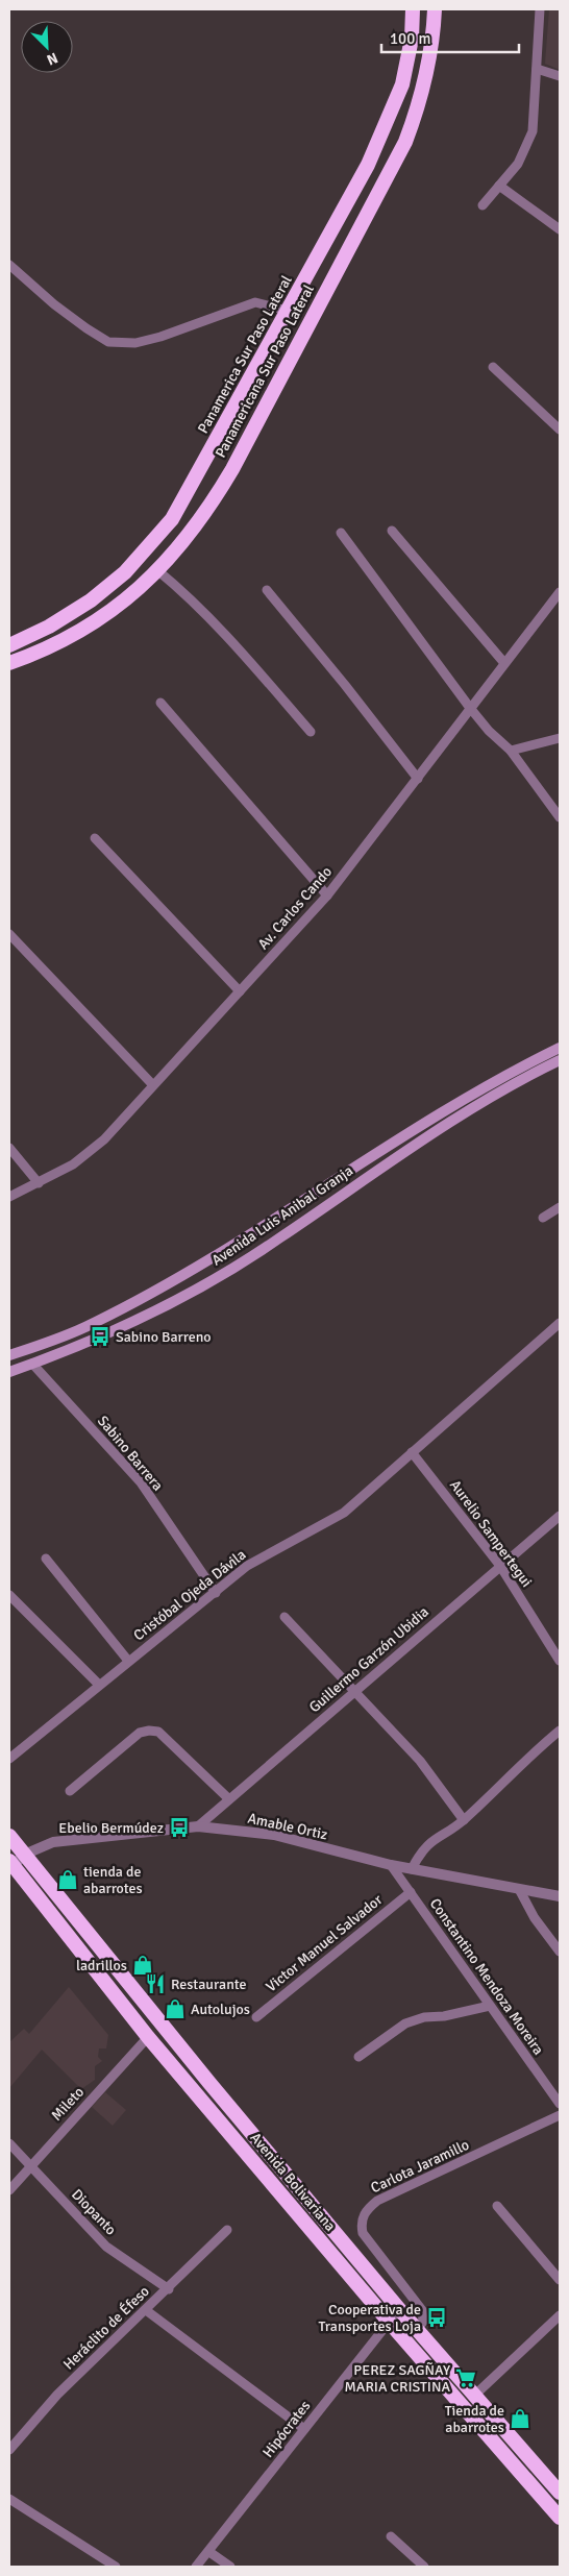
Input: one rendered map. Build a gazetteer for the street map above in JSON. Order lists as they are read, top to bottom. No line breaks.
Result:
{"streets":{"highway":["Panamerica Sur Paso Lateral","Panamericana Sur Paso Lateral","Avenida Bolivariana"],"main road":["Avenida Luis Anibal Granja"],"street":["Av. Carlos Cando","Sabino Barrera","Aurelio Sampertegui","Cristóbal Ojeda Dávila","Guillermo Garzón Ubidia","Amable Ortiz","Victor Manuel Salvador","Constantino Mendoza Moreira","Mileto","Carlota Jaramillo","Diopanto","Heráclito de Éfeso","Hipócrates"]},"crossings":[["Avenida Luis Anibal Granja","Sabino Barrera"],["Sabino Barrera","Cristóbal Ojeda Dávila"],["Aurelio Sampertegui","Cristóbal Ojeda Dávila"],["Aurelio Sampertegui","Guillermo Garzón Ubidia"],["Guillermo Garzón Ubidia","Amable Ortiz"],["Amable Ortiz","Constantino Mendoza Moreira"],["Amable Ortiz","Avenida Bolivariana"],["Victor Manuel Salvador","Constantino Mendoza Moreira"],["Mileto","Avenida Bolivariana"],["Mileto","Diopanto"],["Carlota Jaramillo","Avenida Bolivariana"],["Avenida Bolivariana","Hipócrates"],["Diopanto","Heráclito de Éfeso"]],"places":{"bus stop":["Sabino Barreno","Ebelio Bermúdez","Cooperativa de Transportes Loja"],"shop":["tienda de abarrotes","ladrillos","Autolujos","Tienda de abarrotes"],"restaurant":["Restaurante"],"supermarket":["PEREZ SAGÑAY MARIA CRISTINA"]},"scale_bar":"100 m","north":"bottom right"}
